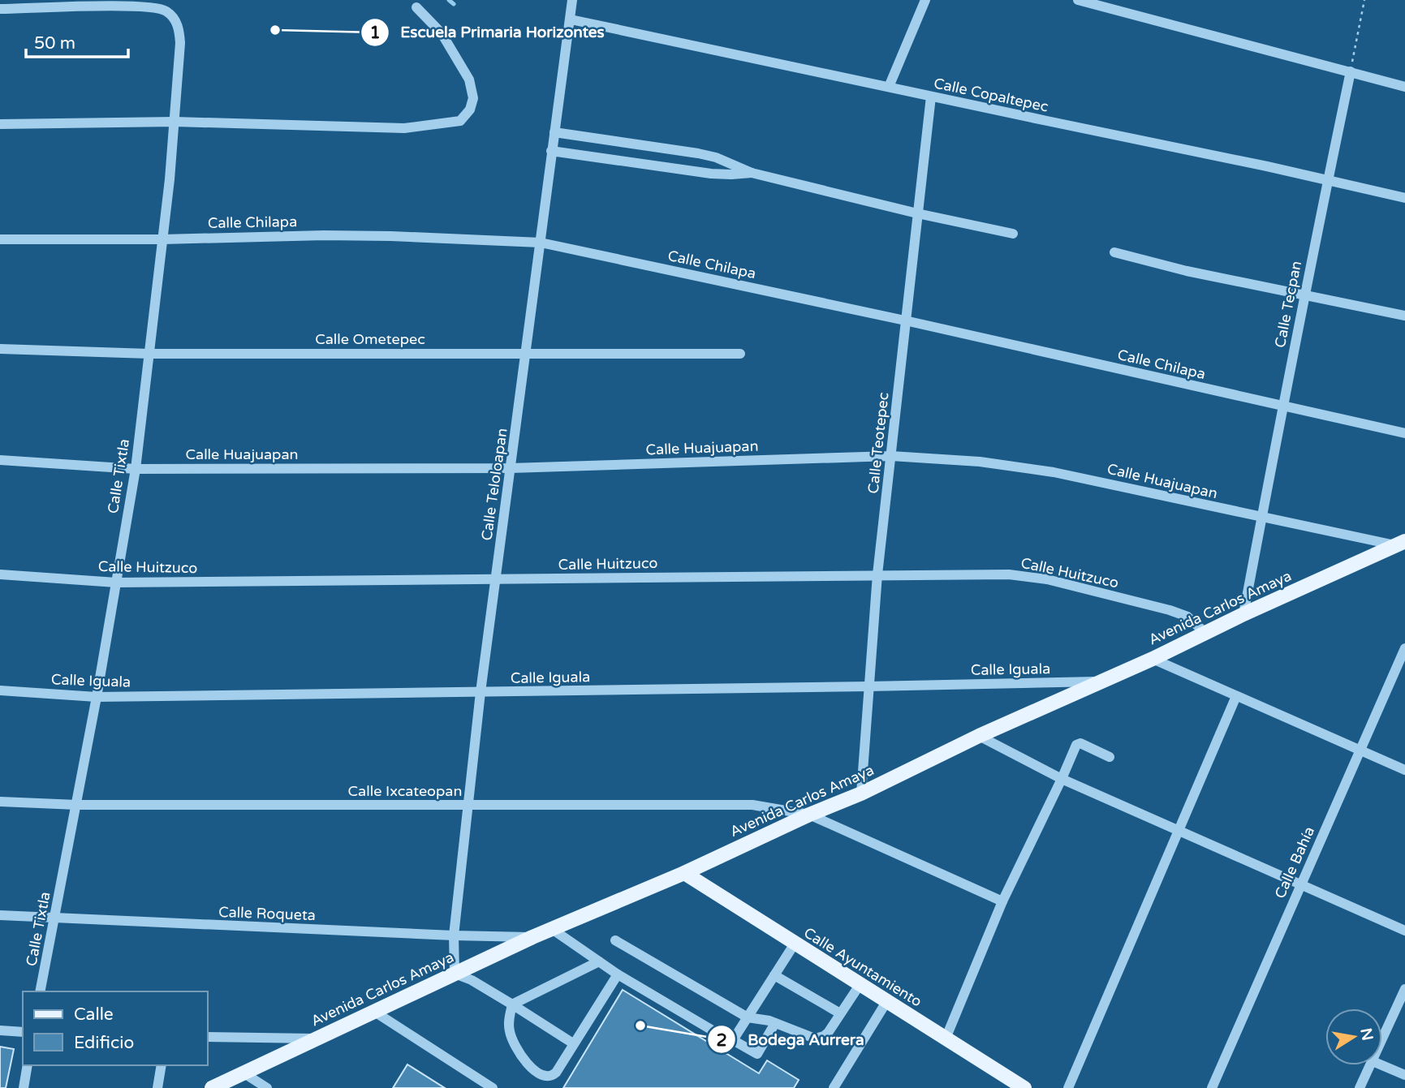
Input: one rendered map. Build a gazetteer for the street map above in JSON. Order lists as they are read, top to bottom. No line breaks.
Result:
{"streets":{"main road":["Avenida Carlos Amaya","Calle Ayuntamiento"],"street":["Calle Copaltepec","Calle Chilapa","Calle Tecpan","Calle Ometepec","Calle Teotepec","Calle Huajuapan","Calle Tixtla","Calle Teloloapan","Calle Huitzuco","Calle Iguala","Calle Ixcateopan","Calle Bahía","Calle Roqueta"]},"crossings":[["Calle Copaltepec","Calle Tecpan"],["Calle Copaltepec","Calle Teotepec"],["Calle Copaltepec","Calle Teloloapan"],["Calle Chilapa","Calle Tecpan"],["Calle Chilapa","Calle Teotepec"],["Calle Chilapa","Calle Tixtla"],["Calle Chilapa","Calle Teloloapan"],["Calle Tecpan","Calle Huajuapan"],["Calle Tecpan","Avenida Carlos Amaya"],["Calle Ometepec","Calle Tixtla"],["Calle Ometepec","Calle Teloloapan"],["Calle Teotepec","Calle Huajuapan"],["Calle Teotepec","Calle Huitzuco"],["Calle Teotepec","Avenida Carlos Amaya"],["Calle Teotepec","Calle Iguala"],["Calle Huajuapan","Calle Tixtla"],["Calle Huajuapan","Calle Teloloapan"],["Calle Huajuapan","Avenida Carlos Amaya"],["Calle Tixtla","Calle Huitzuco"],["Calle Tixtla","Calle Iguala"],["Calle Tixtla","Calle Ixcateopan"],["Calle Tixtla","Calle Roqueta"],["Calle Teloloapan","Calle Huitzuco"],["Calle Teloloapan","Avenida Carlos Amaya"],["Calle Teloloapan","Calle Iguala"],["Calle Teloloapan","Calle Ixcateopan"],["Calle Teloloapan","Calle Roqueta"],["Calle Huitzuco","Avenida Carlos Amaya"],["Avenida Carlos Amaya","Calle Iguala"],["Avenida Carlos Amaya","Calle Ixcateopan"],["Avenida Carlos Amaya","Calle Roqueta"],["Avenida Carlos Amaya","Calle Ayuntamiento"]],"places":["Escuela Primaria Horizontes","Bodega Aurrera"],"legend":["Calle","Edificio"],"scale_bar":"50 m","north":"right"}
